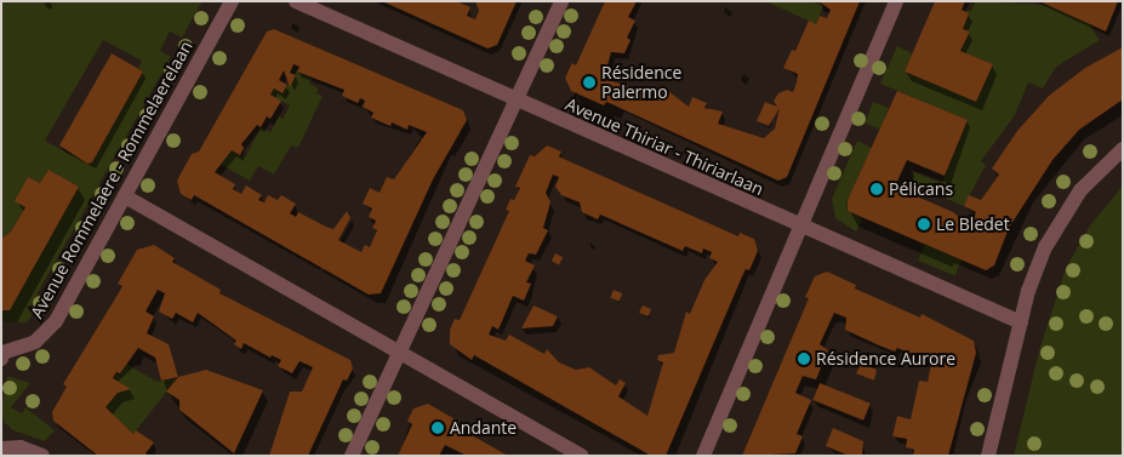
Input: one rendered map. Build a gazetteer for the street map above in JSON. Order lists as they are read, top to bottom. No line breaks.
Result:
{"streets":{"street":["Avenue Thiriar - Thiriarlaan","Avenue Rommelaere - Rommelaerelaan"]},"places":["Résidence Palermo","Pélicans","Le Bledet","Résidence Aurore","Andante"]}
